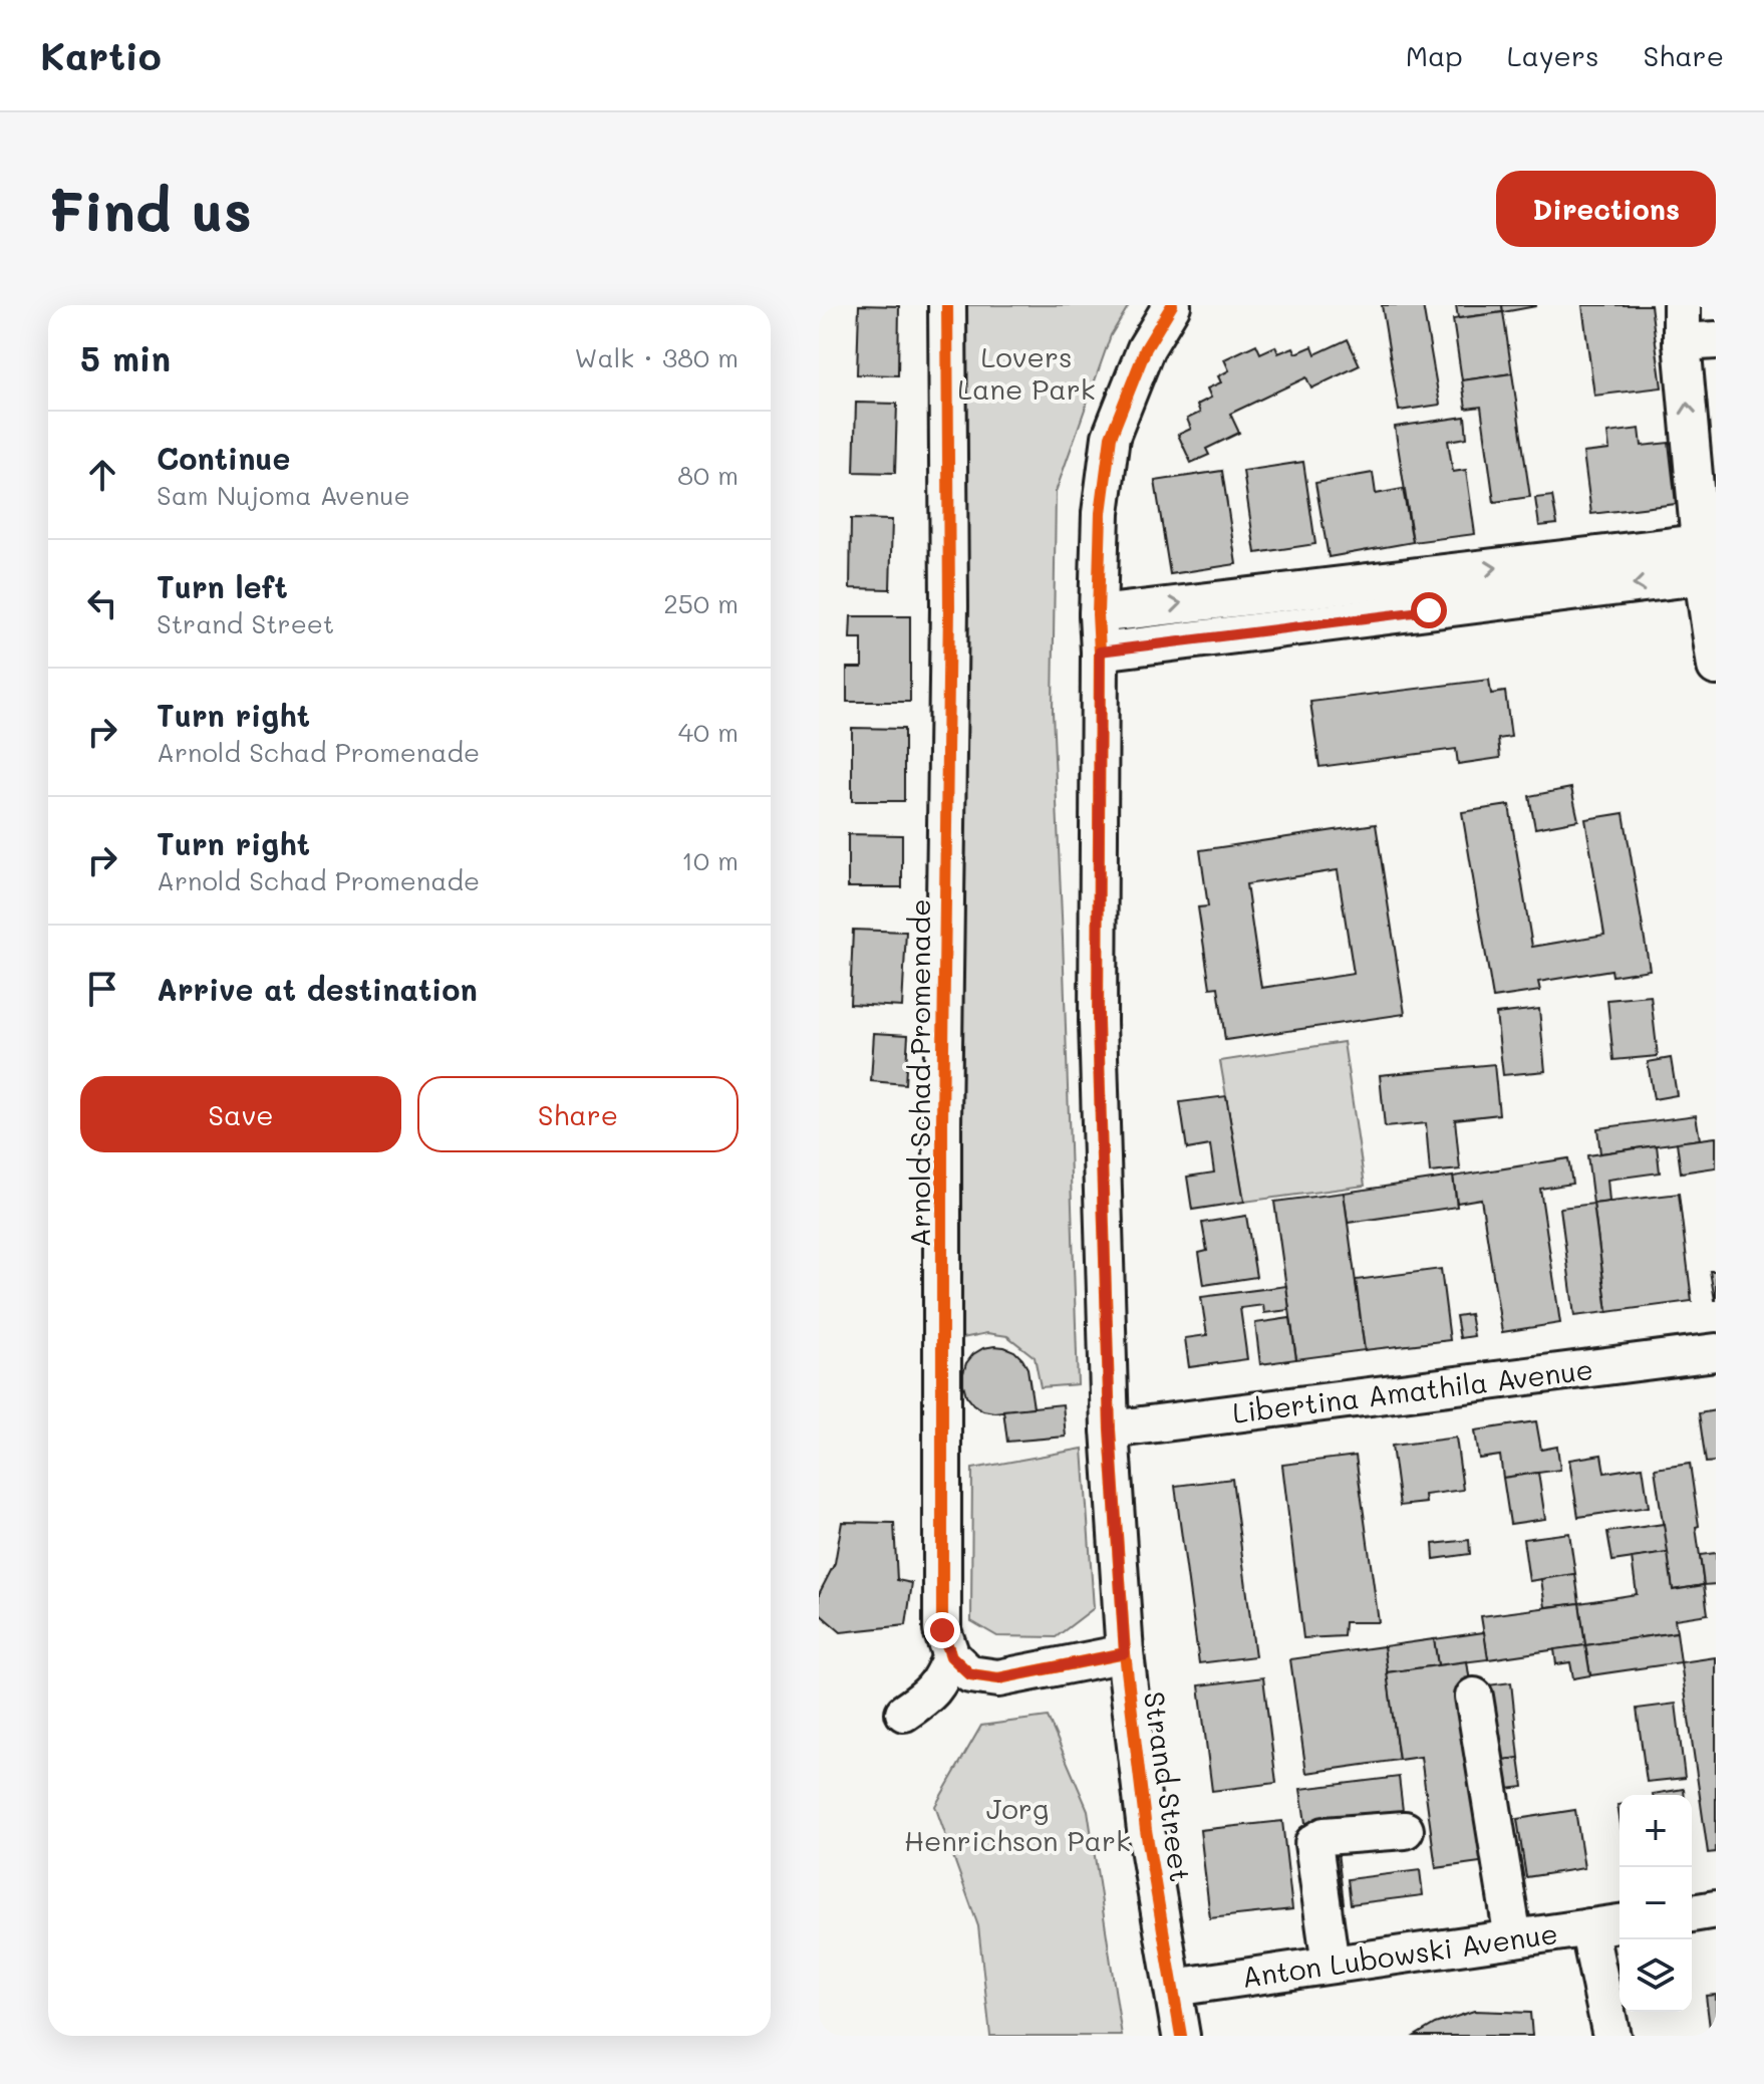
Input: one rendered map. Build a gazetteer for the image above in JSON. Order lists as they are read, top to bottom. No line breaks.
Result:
{"streets":{"street":["Arnold Schad Promenade","Libertina Amathila Avenue","Strand Street","Anton Lubowski Avenue"]},"crossings":[["Libertina Amathila Avenue","Strand Street"],["Strand Street","Anton Lubowski Avenue"]],"parks":["Lovers Lane Park","Jorg Henrichson Park"],"page":{"header":"Kartio","nav":["Map","Layers","Share"],"buttons":["Directions",["Save","Share"]],"title":"Find us","heading":["5 min","Walk · 380 m"],"list":[["Continue","Sam Nujoma Avenue","80 m"],["Turn left","Strand Street","250 m"],["Turn right","Arnold Schad Promenade","40 m"],["Turn right","Arnold Schad Promenade","10 m"],"Arrive at destination"],"map_buttons":["+","−"]}}
